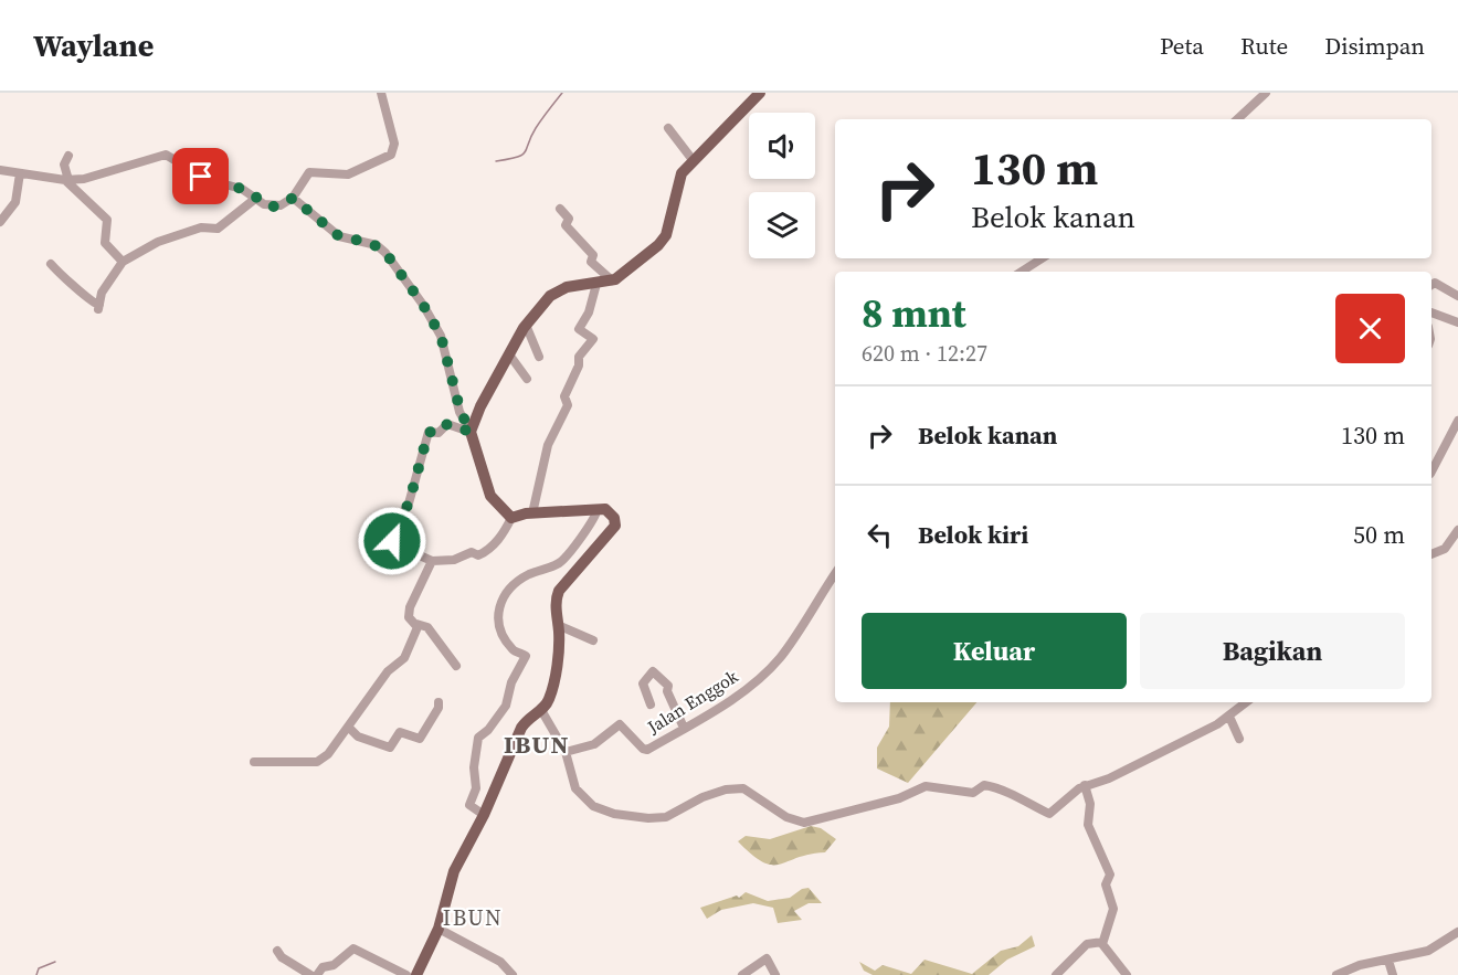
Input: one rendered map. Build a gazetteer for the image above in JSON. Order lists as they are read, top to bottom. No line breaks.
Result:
{"streets":{"street":["Jalan Enggok"]},"districts":["IBUN","IBUN"],"page":{"header":"Waylane","nav":["Peta","Rute","Disimpan"],"turn":["130 m","Belok kanan"],"heading":["8 mnt","620 m · 12:27"],"list":[{"name":"Belok kanan","value":"130 m"},{"name":"Belok kiri","value":"50 m"}],"buttons":["Keluar","Bagikan"]}}
